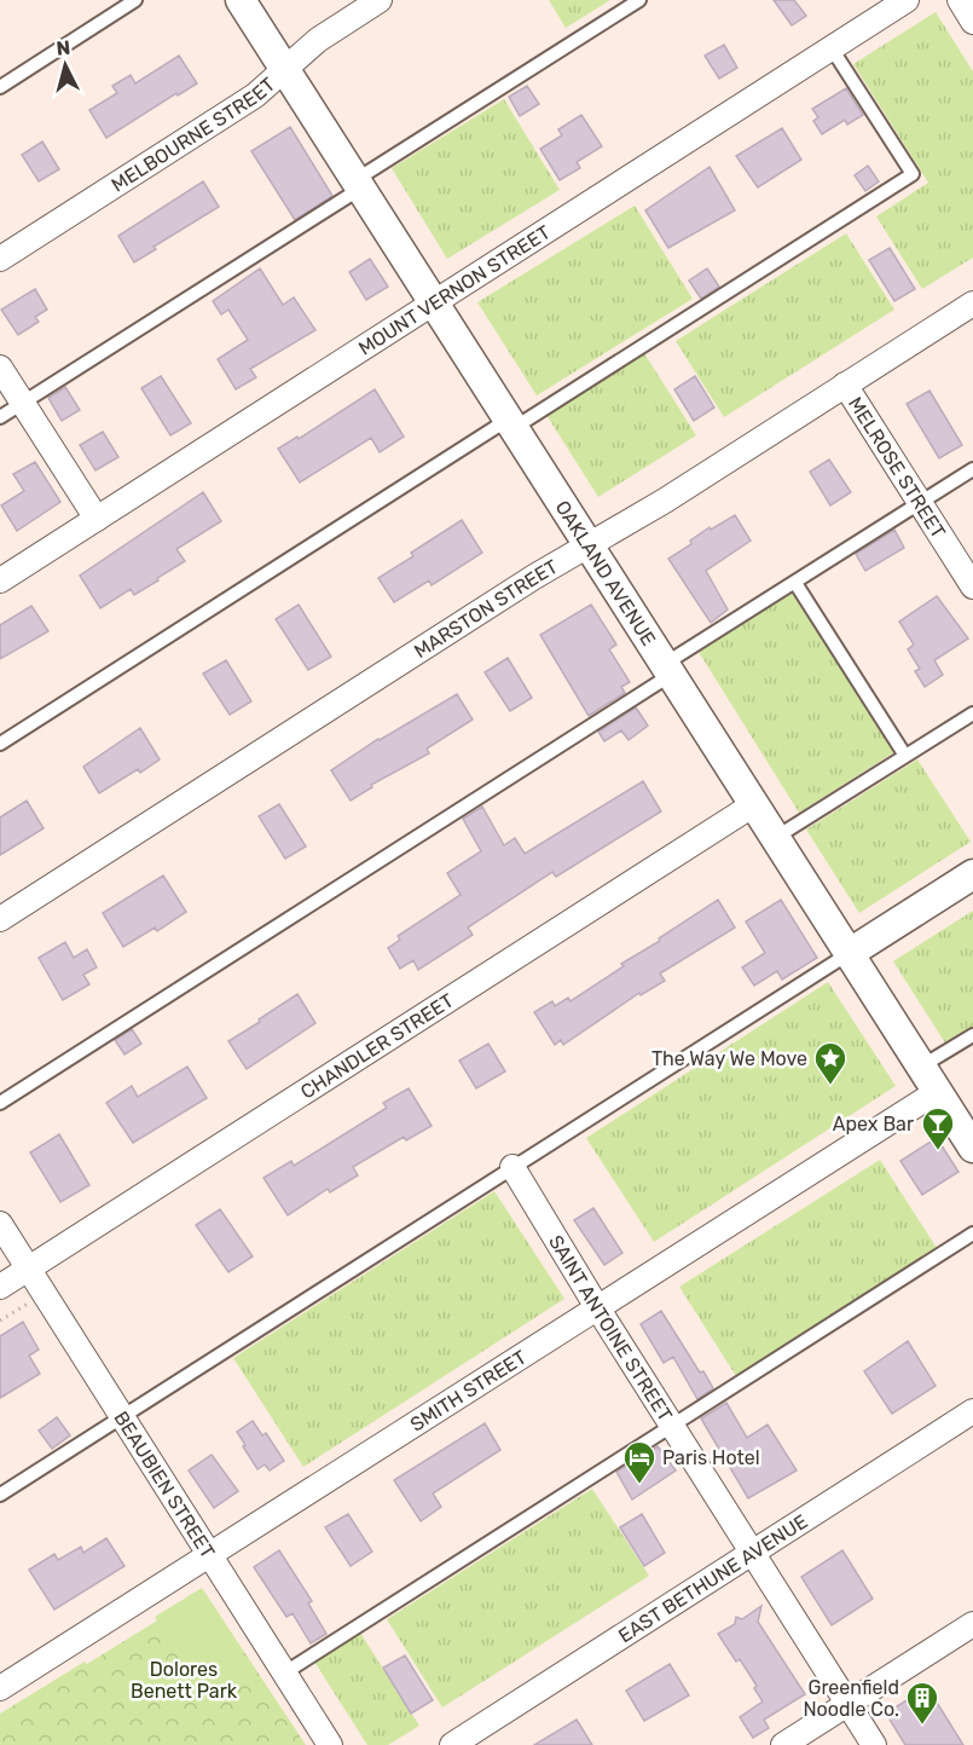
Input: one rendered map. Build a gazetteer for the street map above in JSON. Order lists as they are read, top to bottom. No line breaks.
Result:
{"streets":{"street":["MELBOURNE STREET","MOUNT VERNON STREET","MELROSE STREET","OAKLAND AVENUE","MARSTON STREET","CHANDLER STREET","SAINT ANTOINE STREET","SMITH STREET","BEAUBIEN STREET","EAST BETHUNE AVENUE"]},"crossings":[["MELBOURNE STREET","OAKLAND AVENUE"],["MOUNT VERNON STREET","OAKLAND AVENUE"],["MELROSE STREET","MARSTON STREET"],["OAKLAND AVENUE","MARSTON STREET"],["OAKLAND AVENUE","CHANDLER STREET"],["OAKLAND AVENUE","SMITH STREET"],["CHANDLER STREET","BEAUBIEN STREET"],["SAINT ANTOINE STREET","SMITH STREET"],["SAINT ANTOINE STREET","EAST BETHUNE AVENUE"],["SMITH STREET","BEAUBIEN STREET"]],"parks":["Dolores Benett Park"],"places":{"place":["The Way We Move"],"bar":["Apex Bar"],"hotel":["Paris Hotel"],"building":["Greenfield Noodle Co."]},"north":"top"}
